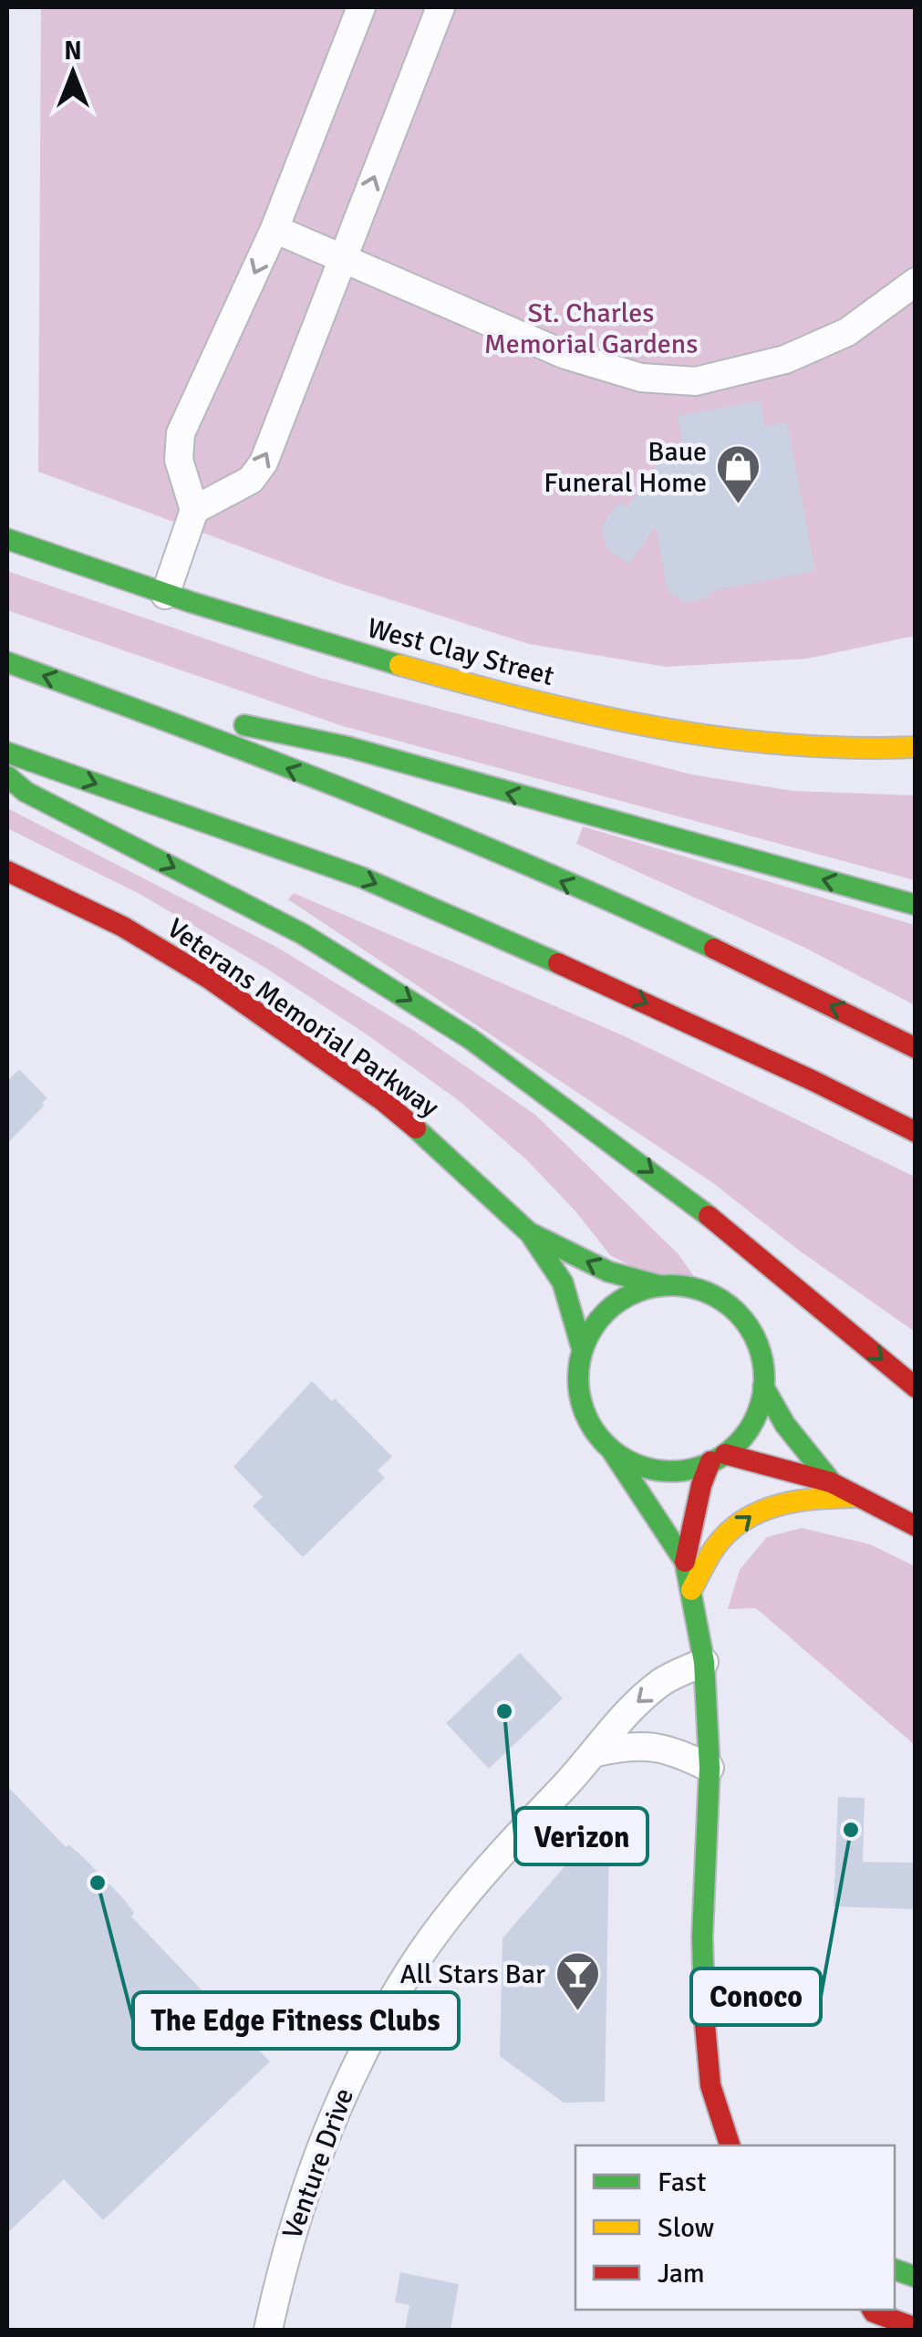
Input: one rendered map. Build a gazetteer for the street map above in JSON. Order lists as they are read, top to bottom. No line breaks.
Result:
{"streets":{"main road":["West Clay Street","Veterans Memorial Parkway"],"street":["Venture Drive"]},"parks":["St. Charles Memorial Gardens"],"places":{"shop":["Baue Funeral Home"],"other":["Verizon","Conoco","The Edge Fitness Clubs"],"bar":["All Stars Bar"]},"legend":["Fast","Slow","Jam"],"north":"top"}
